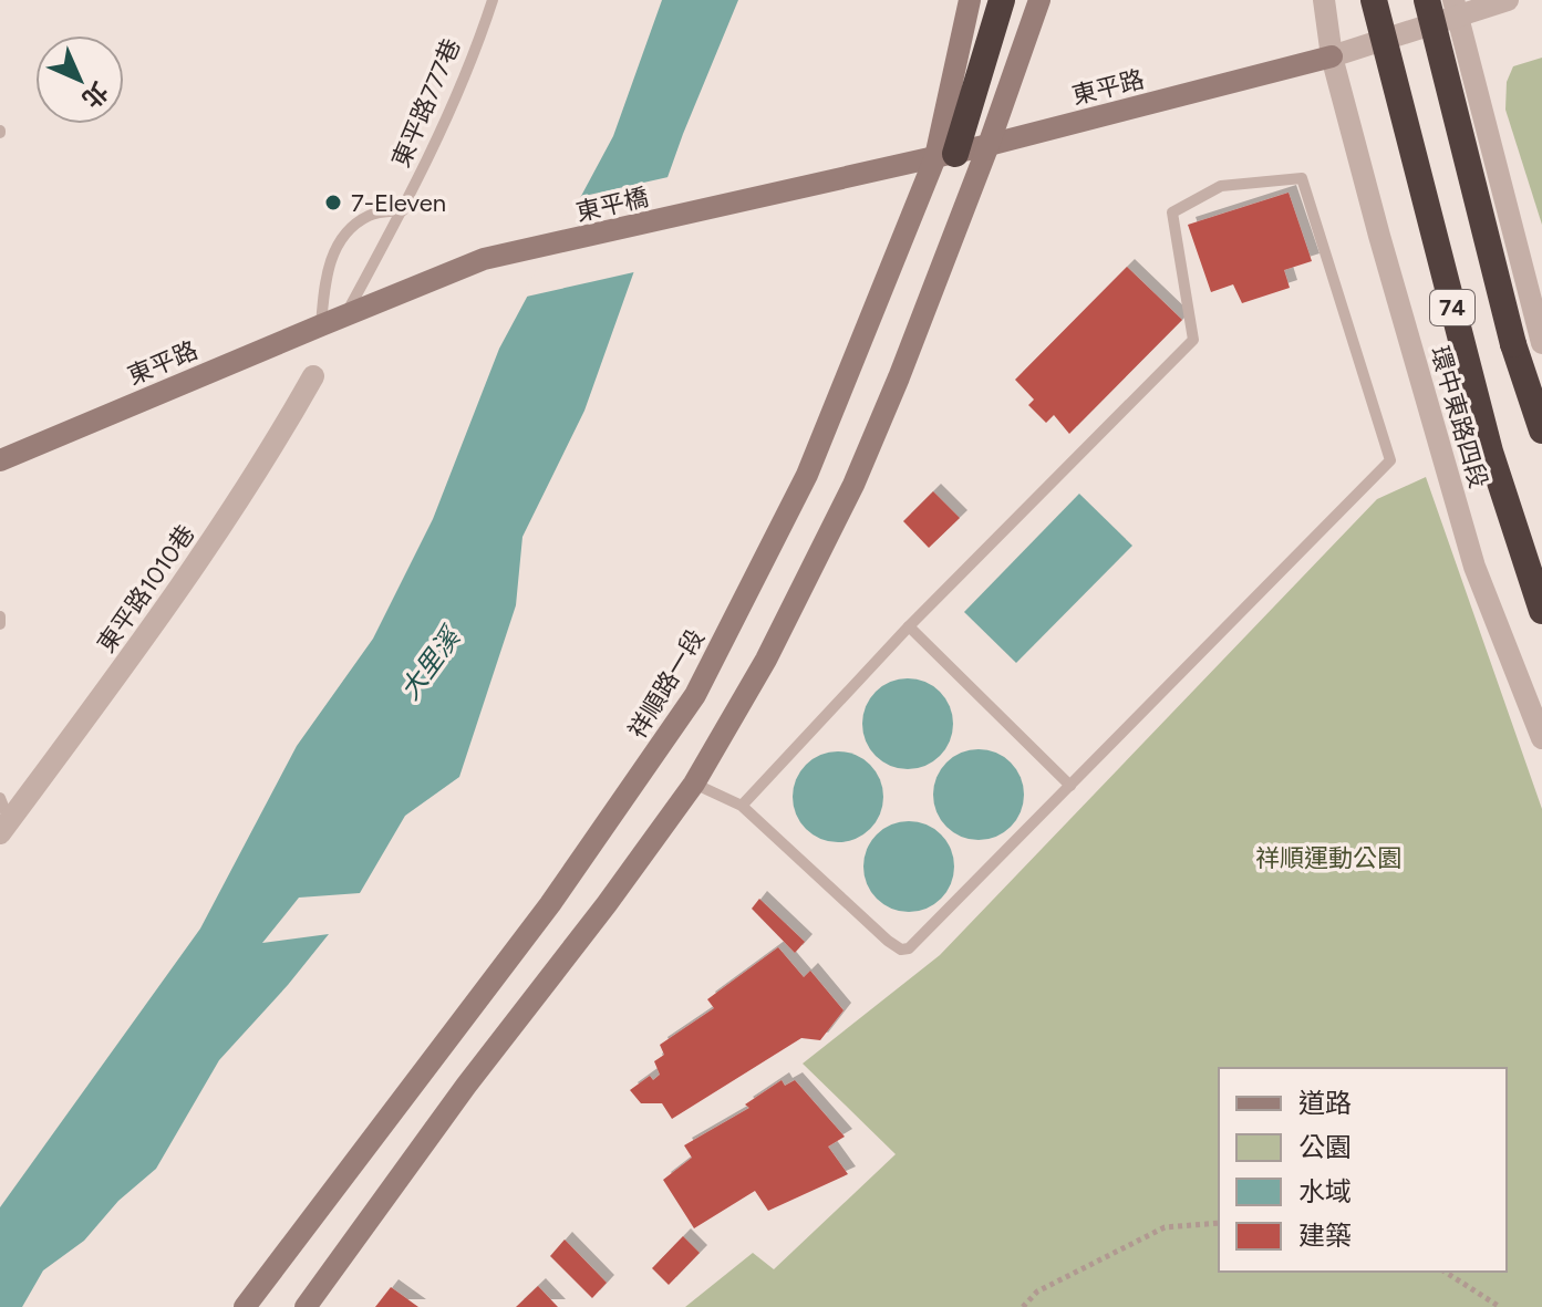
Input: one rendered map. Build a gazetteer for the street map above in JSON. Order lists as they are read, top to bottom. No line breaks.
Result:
{"streets":{"highway":["74"],"street":["東平路","東平橋","環中東路四段","東平路1010巷","祥順路一段"],"lane":["東平路777巷"]},"crossings":[["東平路","東平路777巷"],["東平路","東平橋"],["東平路","環中東路四段"],["東平路","祥順路一段"],["東平路777巷","東平橋"]],"water":["大里溪"],"parks":["祥順運動公園"],"places":["7-Eleven"],"legend":["道路","公園","水域","建築"],"north":"bottom right"}
